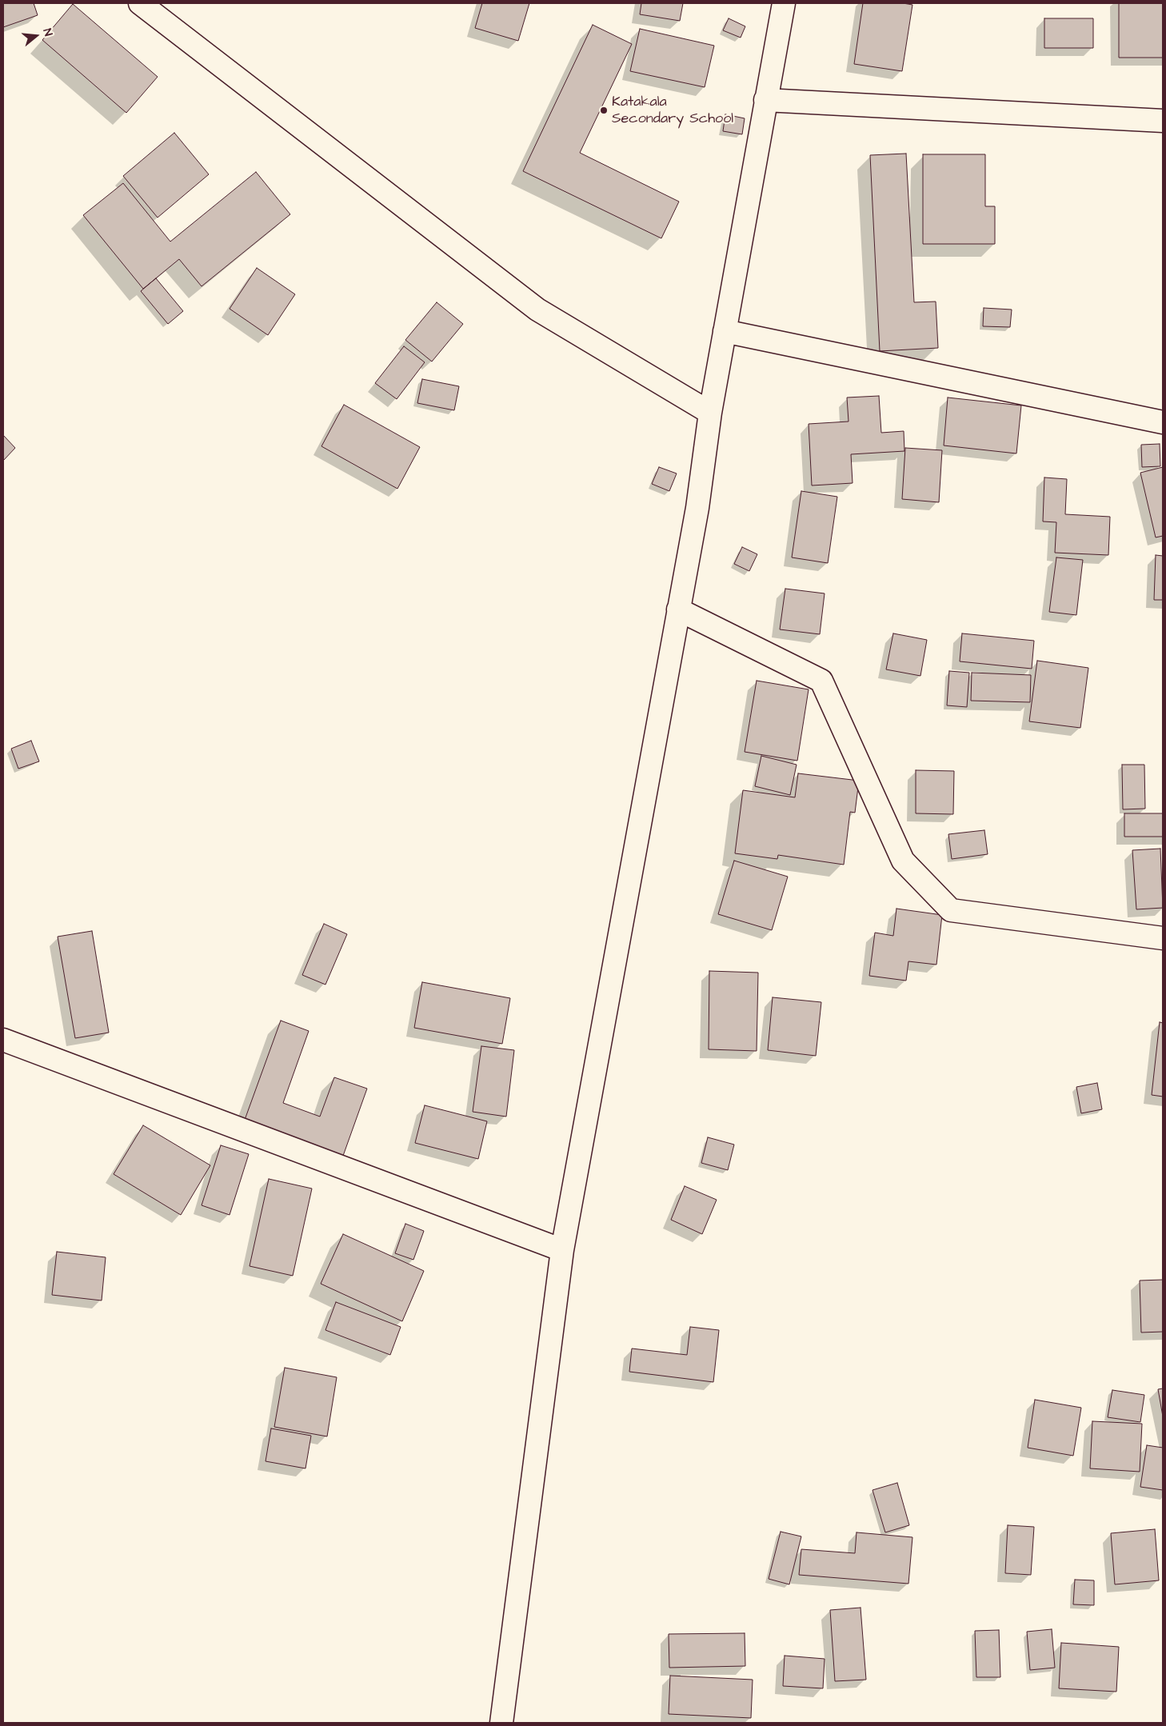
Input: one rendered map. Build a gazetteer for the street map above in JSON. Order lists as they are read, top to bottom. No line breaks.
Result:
{"places":["Katakala Secondary School"],"north":"right"}
